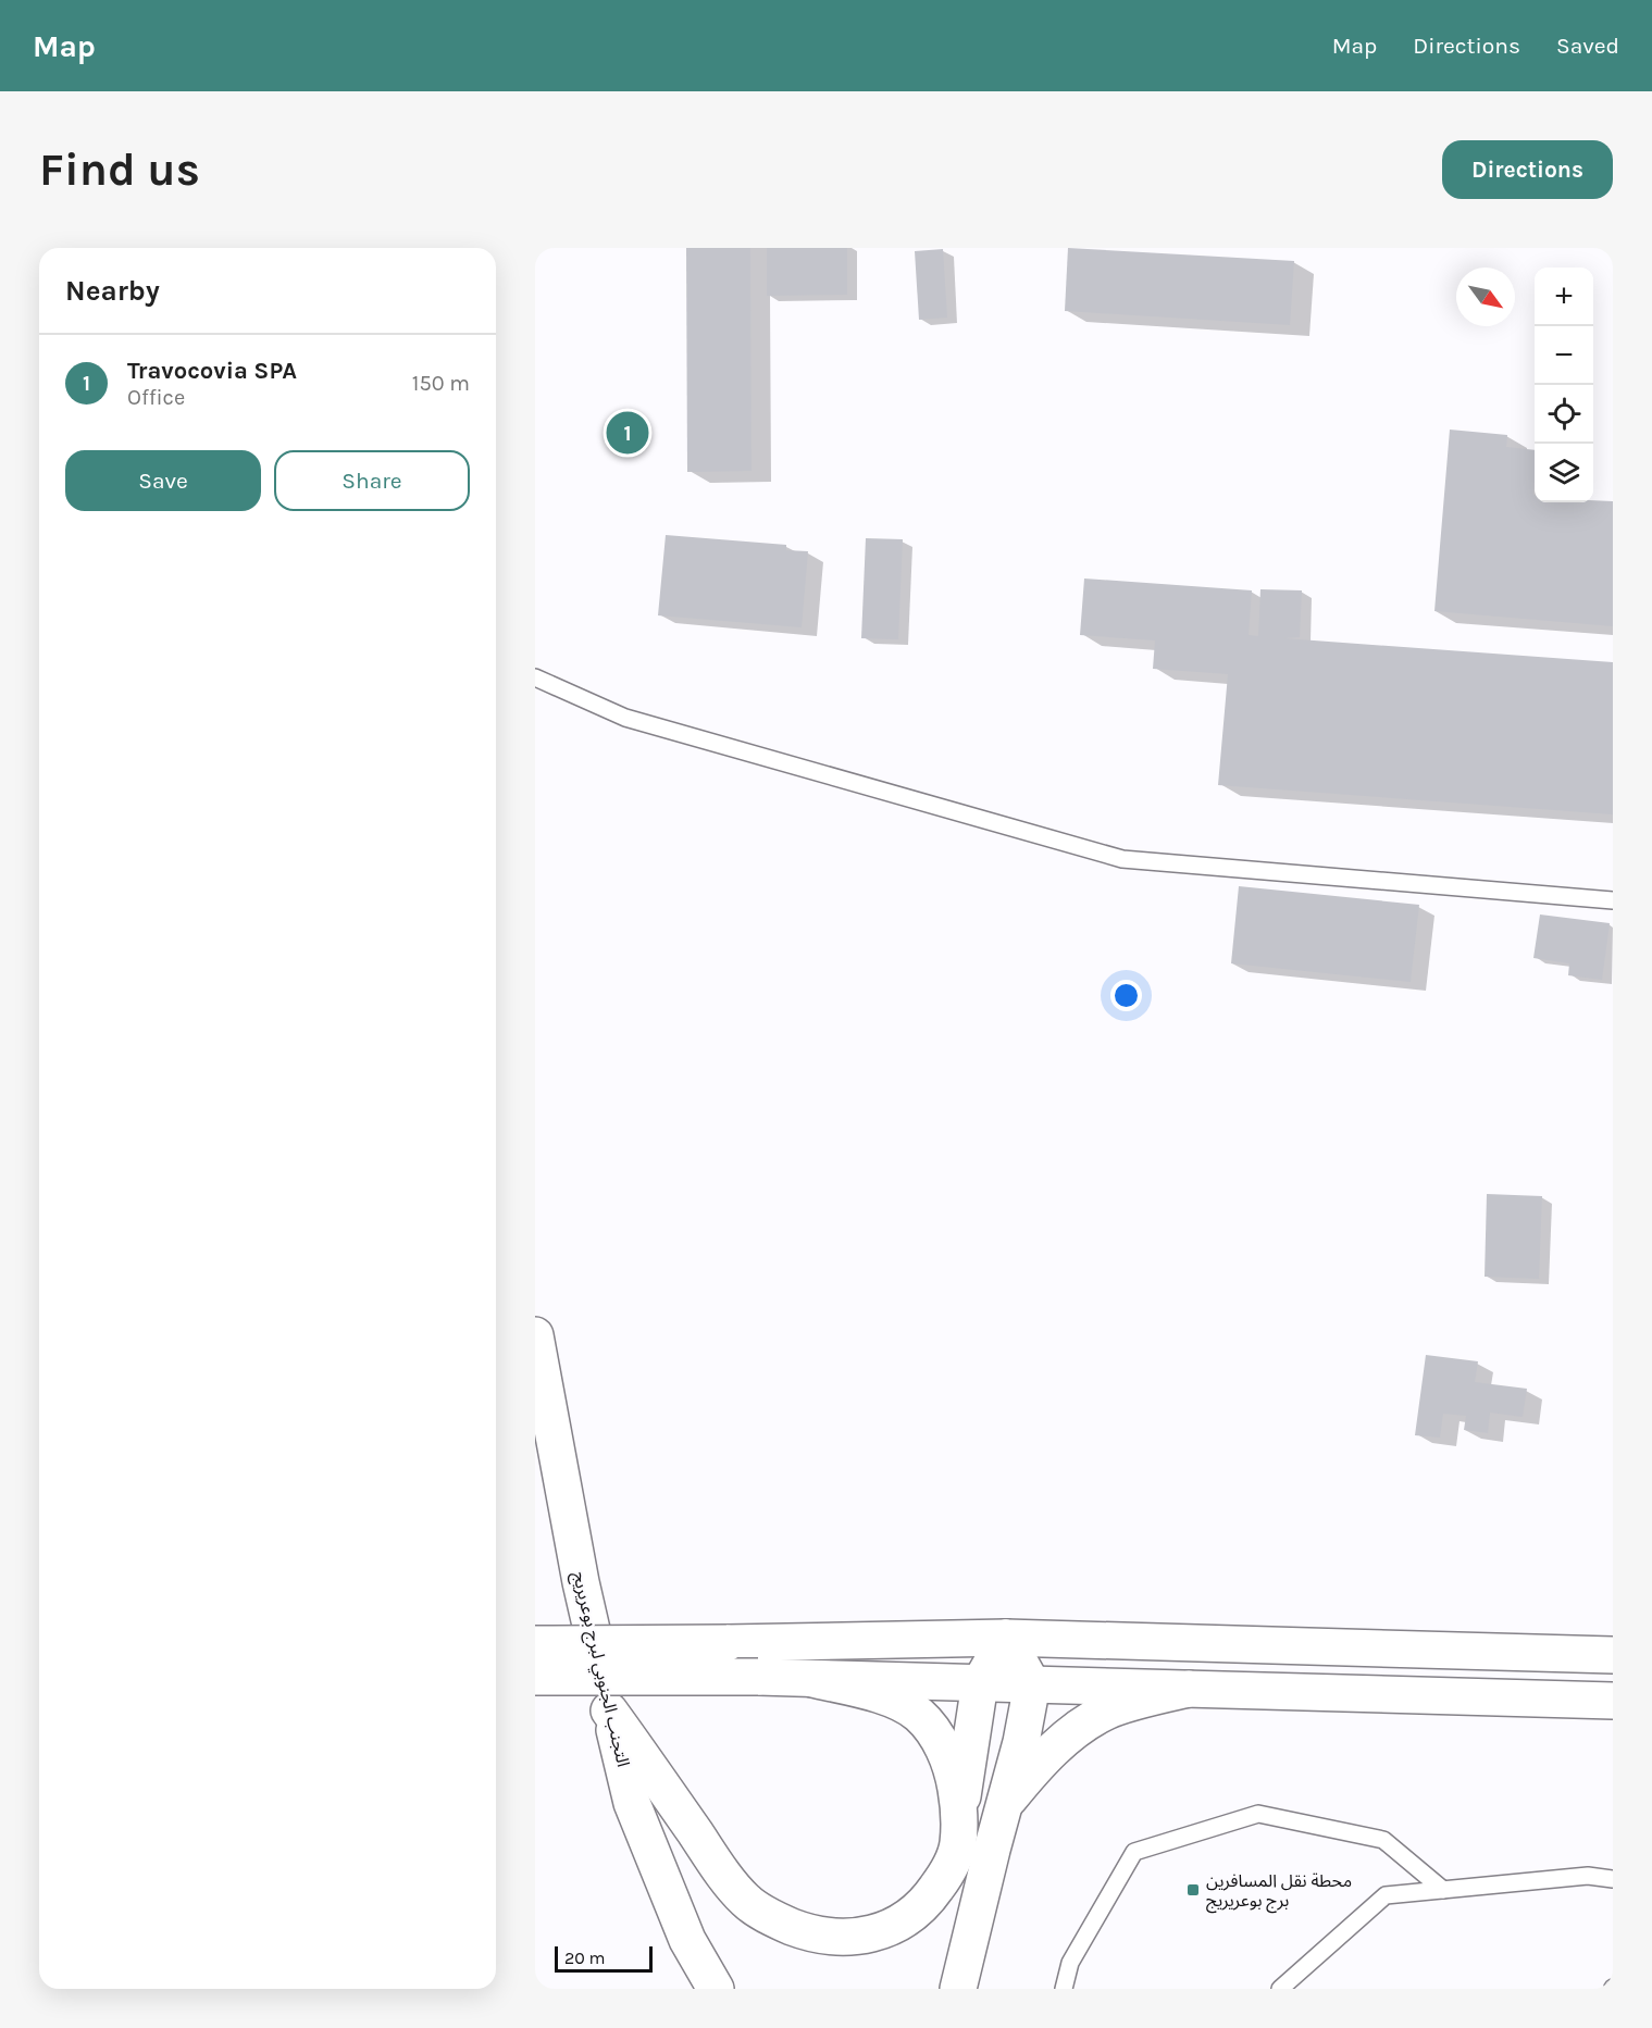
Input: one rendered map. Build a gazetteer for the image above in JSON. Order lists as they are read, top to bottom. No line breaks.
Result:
{"streets":{"main road":["التجنب الجنوبي لبرج بوعريريج"]},"places":{"transit":["محطة نقل المسافرين برج بوعريريج"]},"scale_bar":"20 m","north":"bottom right","page":{"header":"Map","nav":["Map","Directions","Saved"],"buttons":["Directions",["Save","Share"]],"title":"Find us","heading":"Nearby","map_buttons":["+","−"],"list":[{"mark":"1","name":"Travocovia SPA","note":"Office","value":"150 m"}],"pins":"1","scale":"20 m"}}
